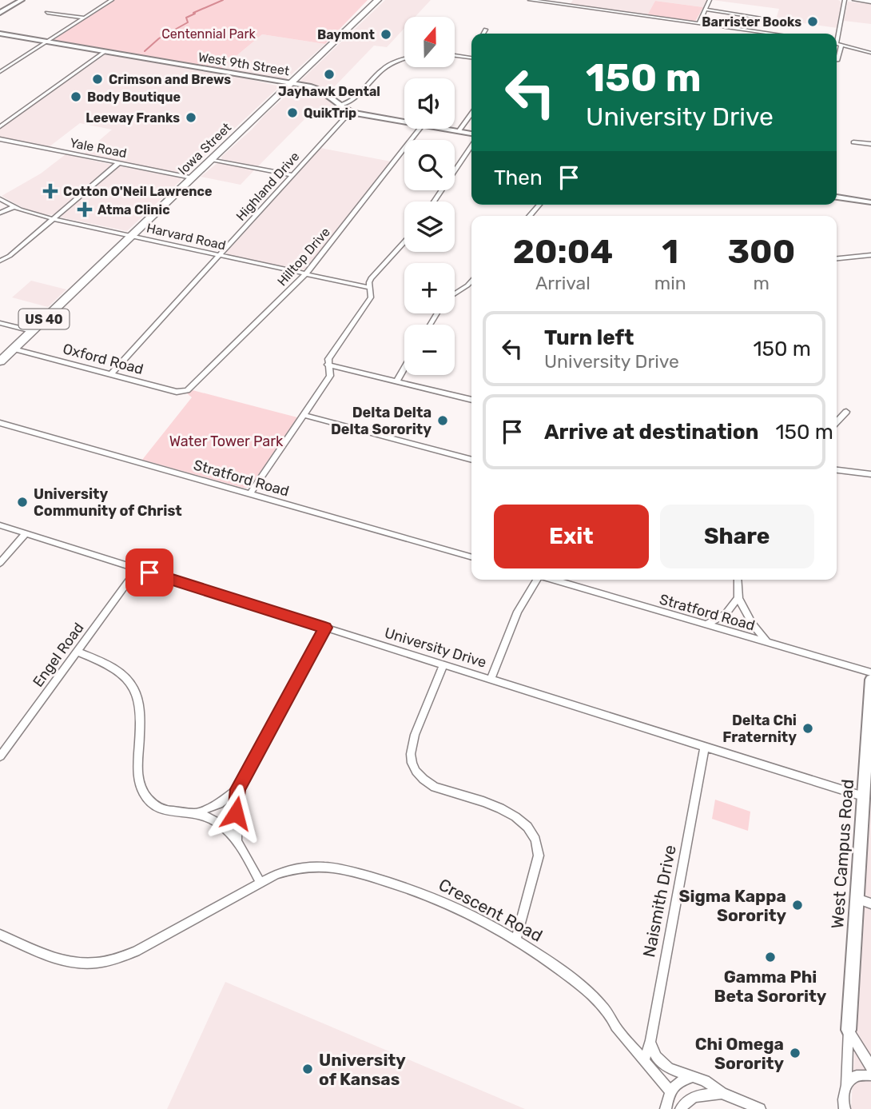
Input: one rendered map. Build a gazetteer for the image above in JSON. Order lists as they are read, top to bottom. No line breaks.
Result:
{"streets":{"highway":["Iowa Street","US 40"],"street":["West 9th Street","Yale Road","Highland Drive","Harvard Road","Hilltop Drive","Oxford Road","Stratford Road","University Drive","Engel Road","West Campus Road","Naismith Drive","Crescent Road"]},"crossings":[["West 9th Street","Iowa Street"],["West 9th Street","Highland Drive"],["Yale Road","Iowa Street"],["Iowa Street","Harvard Road"],["Iowa Street","Oxford Road"],["Highland Drive","Harvard Road"],["Highland Drive","Oxford Road"],["Harvard Road","Hilltop Drive"],["Hilltop Drive","Oxford Road"],["University Drive","Engel Road"],["University Drive","West Campus Road"],["University Drive","Naismith Drive"],["Naismith Drive","Crescent Road"]],"parks":["Centennial Park","Water Tower Park"],"places":{"other":["Barrister Books","Baymont","Jayhawk Dental","Crimson and Brews","Body Boutique","QuikTrip","Leeway Franks","Delta Delta Delta Sorority","University Community of Christ","Delta Chi Fraternity","Sigma Kappa Sorority","Gamma Phi Beta Sorority","Chi Omega Sorority","University of Kansas"],"health":["Cotton O'Neil Lawrence","Atma Clinic"]},"north":"top","page":{"map_buttons":["+","−"],"turn":["150 m","University Drive"],"then":"Then","eta":["20:04","Arrival","1","min","300","m"],"list":[{"name":"Turn left","note":"University Drive","value":"150 m"},{"name":"Arrive at destination","value":"150 m"}],"buttons":["Exit","Share"]}}
